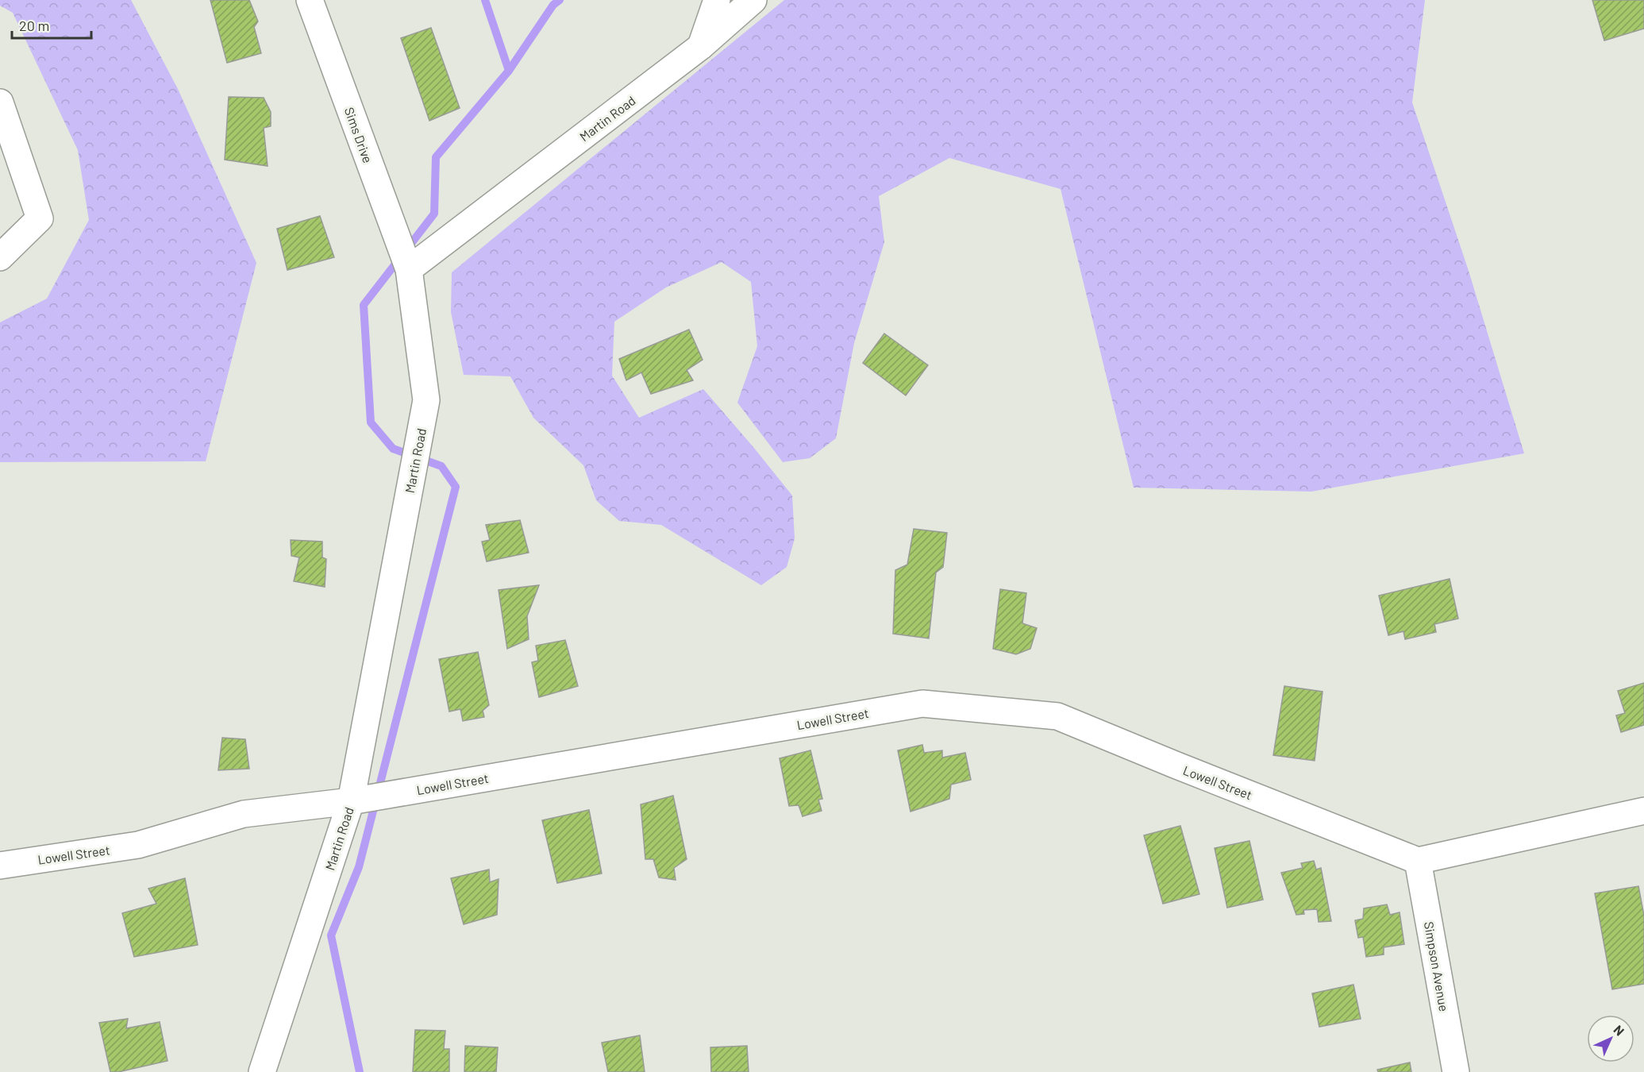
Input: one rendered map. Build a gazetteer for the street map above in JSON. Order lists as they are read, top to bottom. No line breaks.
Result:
{"streets":{"street":["Martin Road","Sims Drive","Lowell Street","Simpson Avenue"]},"crossings":[["Martin Road","Sims Drive"],["Martin Road","Lowell Street"],["Lowell Street","Simpson Avenue"]],"scale_bar":"20 m","north":"top right"}
